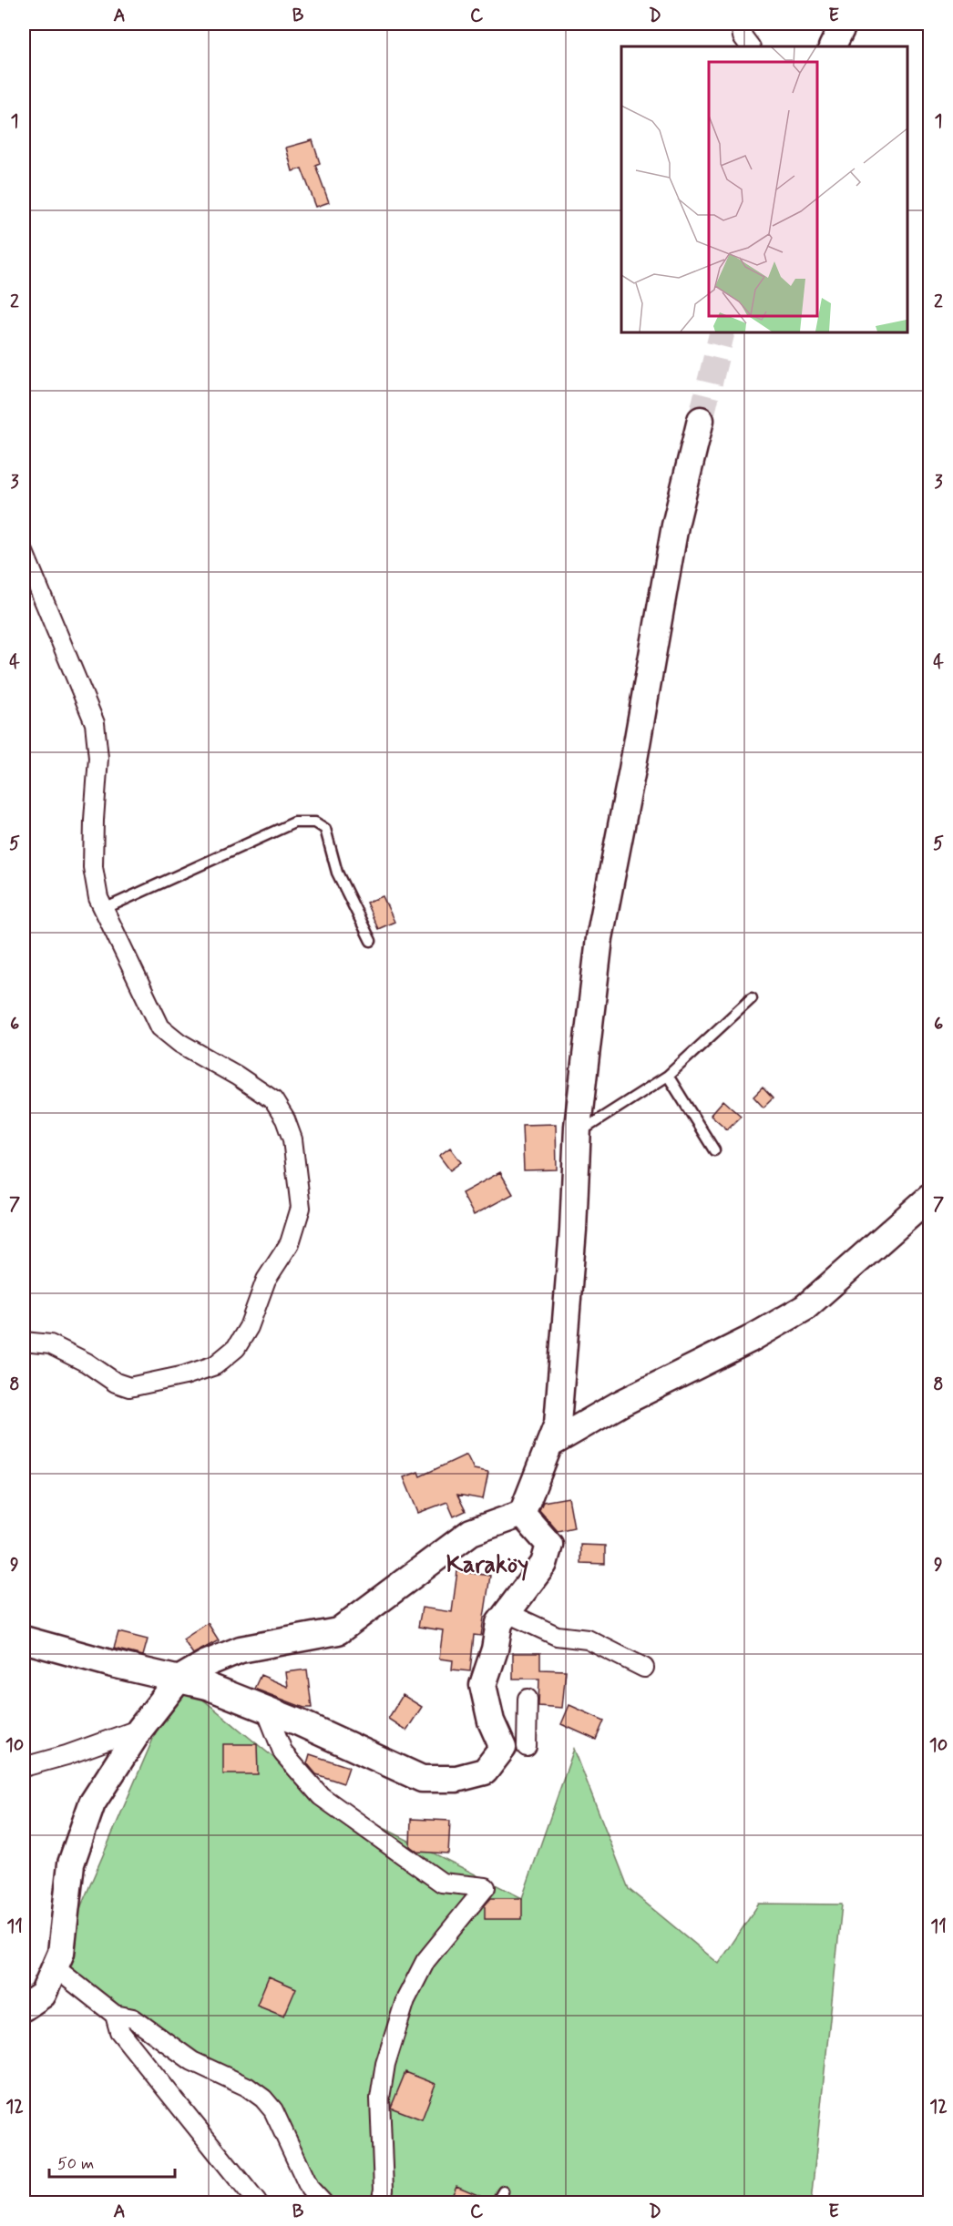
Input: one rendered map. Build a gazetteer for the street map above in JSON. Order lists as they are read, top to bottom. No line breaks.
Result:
{"districts":["Karaköy"],"scale_bar":"50 m","grid":{"columns":["A","B","C","D","E"],"rows":["1","2","3","4","5","6","7","8","9","10","11","12"]}}
